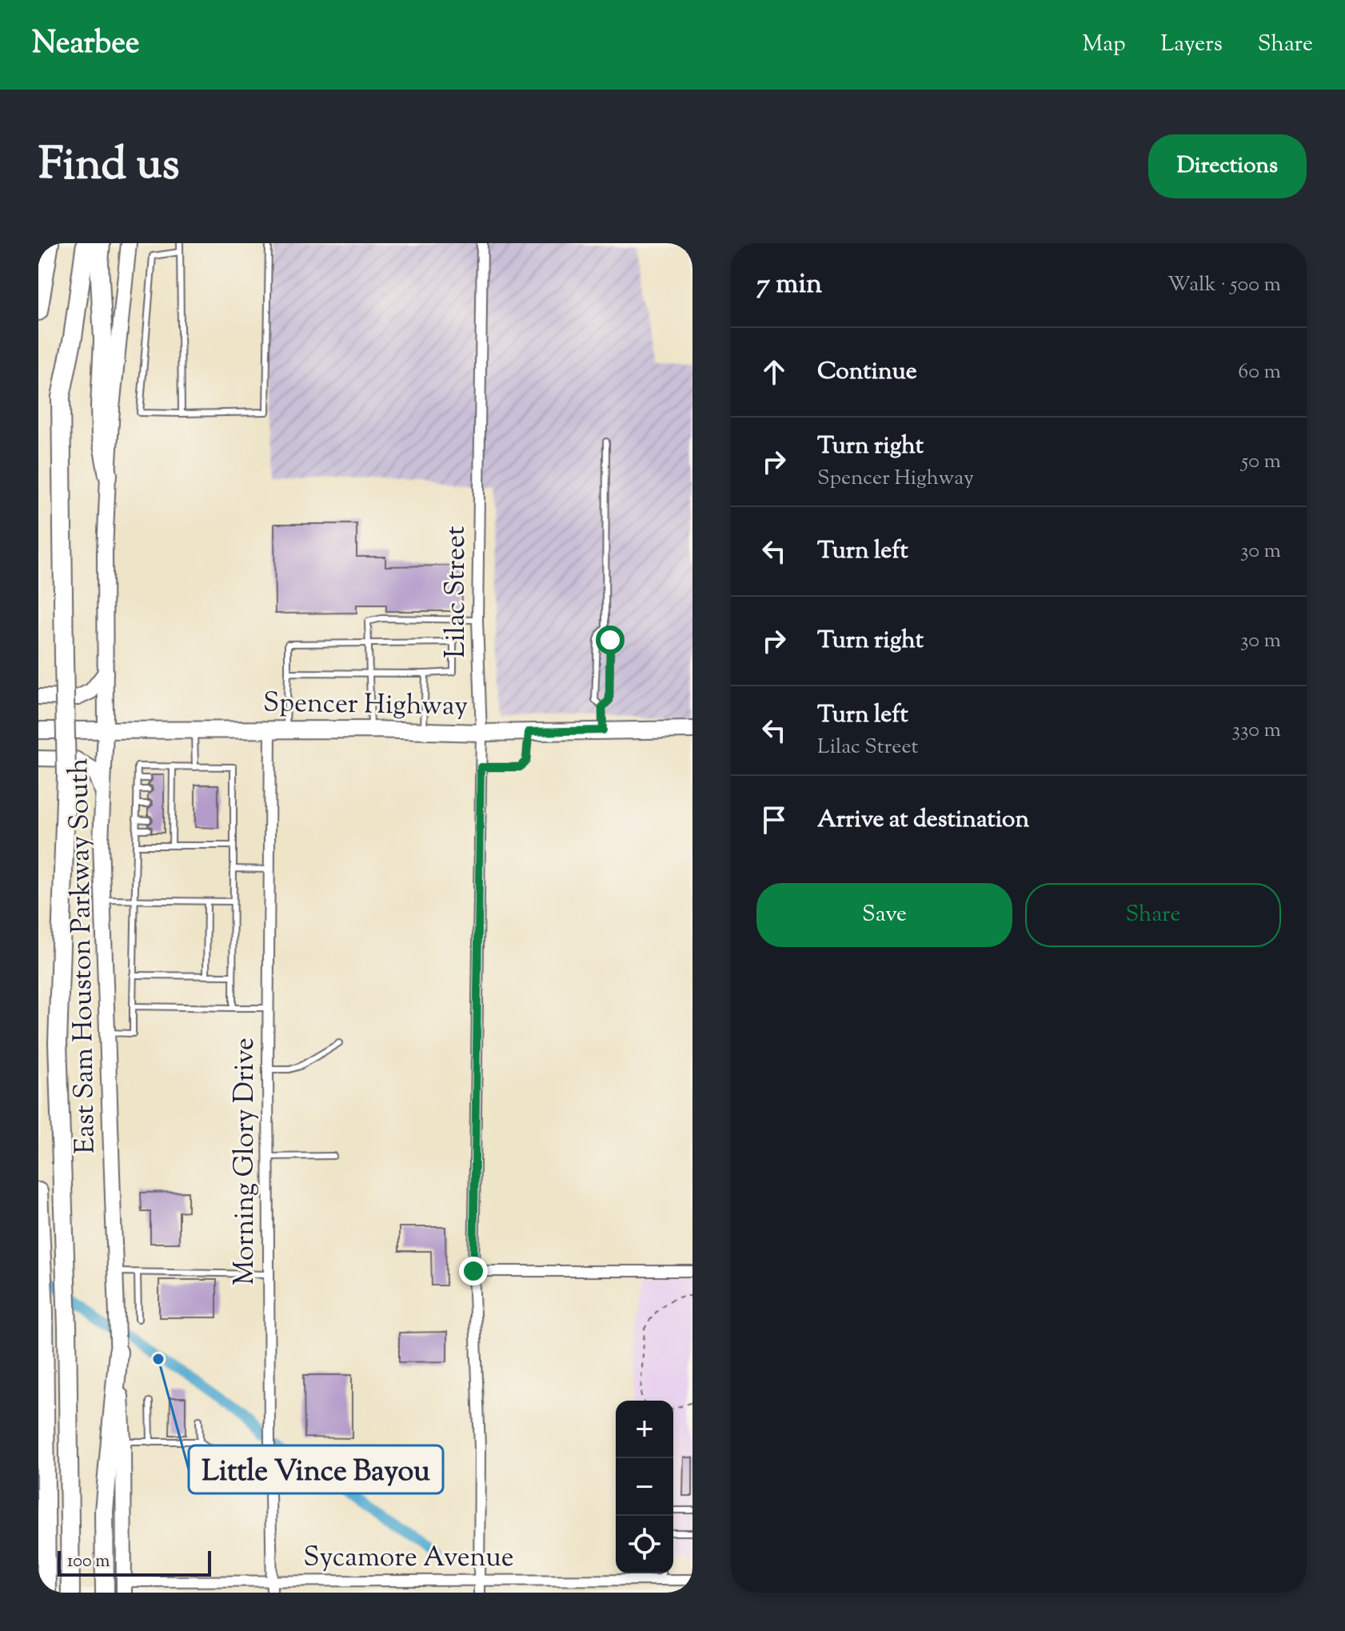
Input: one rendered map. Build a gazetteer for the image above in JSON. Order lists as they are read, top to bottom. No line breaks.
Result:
{"streets":{"main road":["Spencer Highway","East Sam Houston Parkway South"],"street":["Lilac Street","Morning Glory Drive","Sycamore Avenue"]},"crossings":[["Lilac Street","Spencer Highway"],["Lilac Street","Sycamore Avenue"],["Spencer Highway","East Sam Houston Parkway South"],["Spencer Highway","Morning Glory Drive"],["East Sam Houston Parkway South","Sycamore Avenue"],["Morning Glory Drive","Sycamore Avenue"]],"places":["Little Vince Bayou"],"scale_bar":"100 m","page":{"header":"Nearbee","nav":["Map","Layers","Share"],"title":"Find us","buttons":["Directions",["Save","Share"]],"heading":["7 min","Walk · 500 m"],"list":[["Continue","60 m"],["Turn right","Spencer Highway","50 m"],["Turn left","30 m"],["Turn right","30 m"],["Turn left","Lilac Street","330 m"],"Arrive at destination"],"map_buttons":["+","−"],"scale":"100 m"}}
